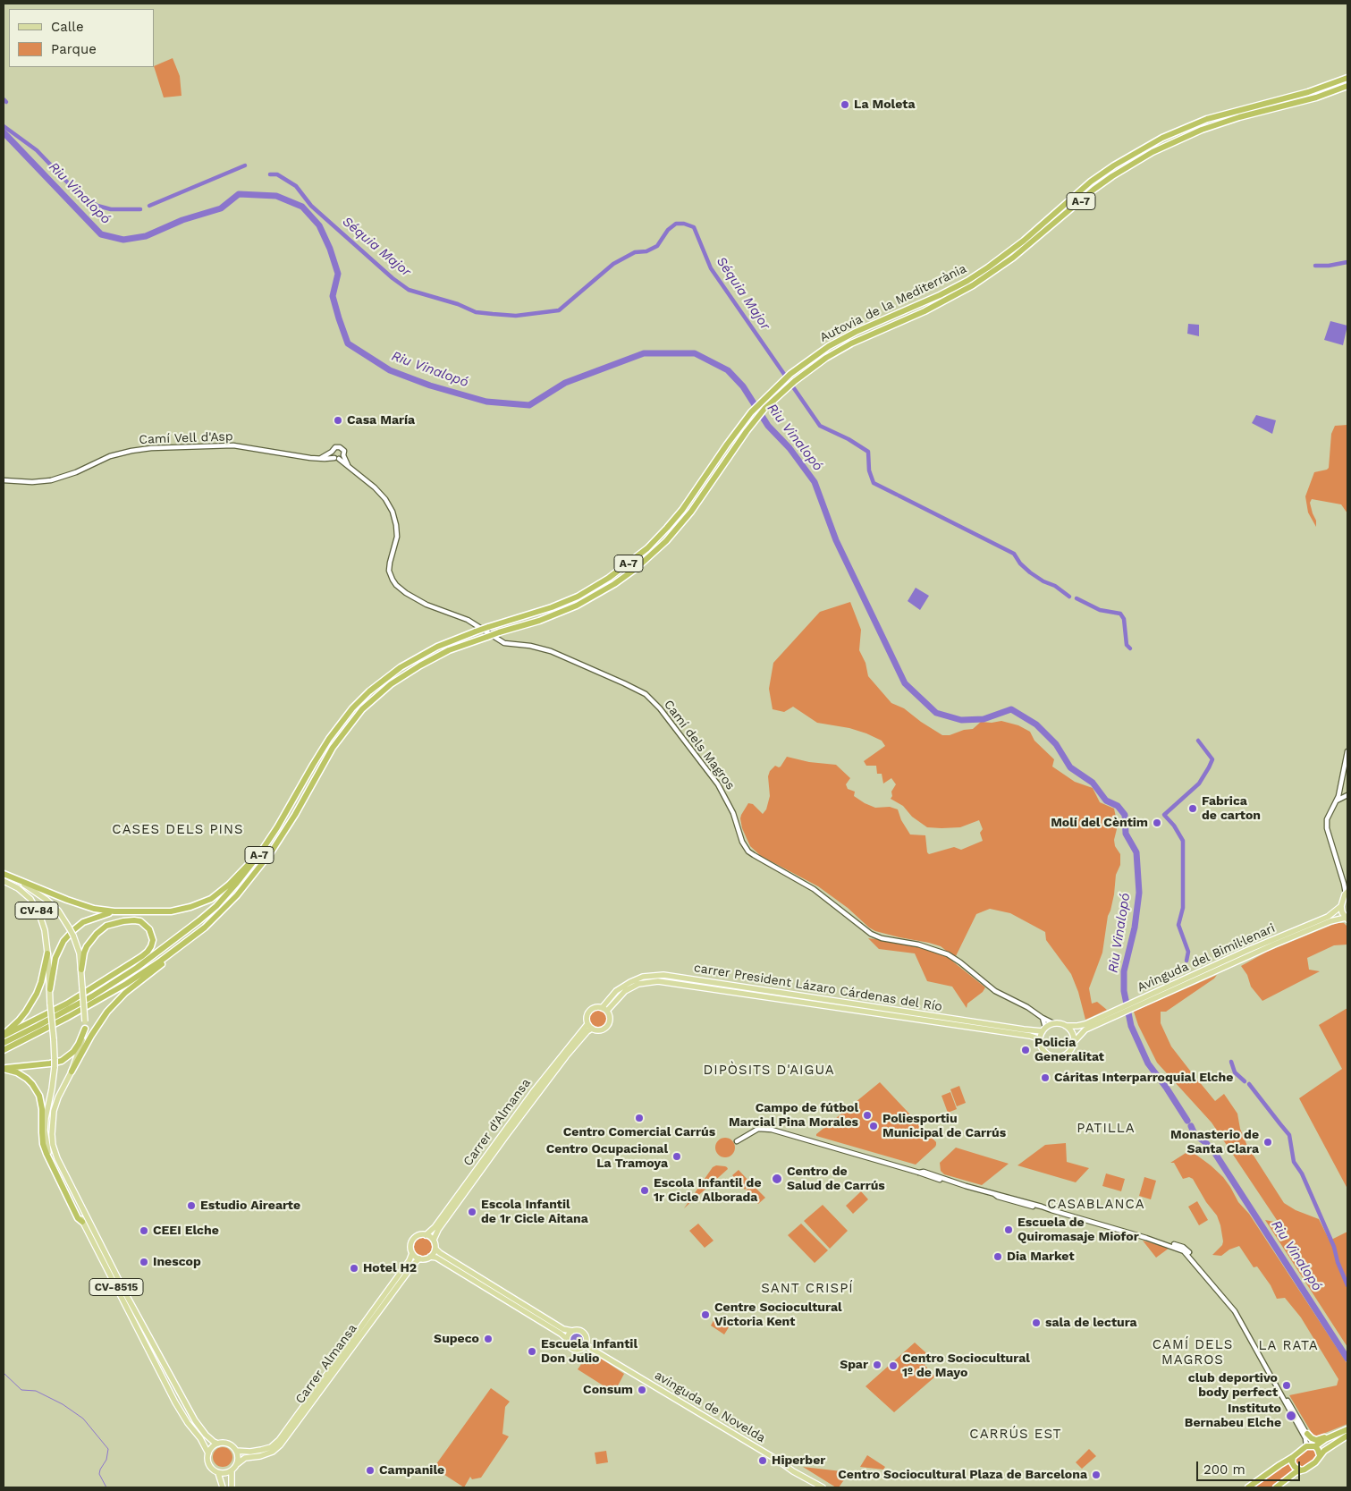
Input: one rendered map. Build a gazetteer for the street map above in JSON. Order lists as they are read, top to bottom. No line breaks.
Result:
{"streets":{"highway":["A-7","Autovia de la Mediterrània"],"main road":["CV-84","Avinguda del Bimil·lenari","carrer President Lázaro Cárdenas del Río","Carrer d'Almansa","CV-8515","Carrer Almansa","avinguda de Novelda"],"street":["Camí Vell d'Asp","Camí dels Magros"]},"crossings":[["Camí Vell d'Asp","Camí dels Magros"],["Camí dels Magros","Avinguda del Bimil·lenari"],["Camí dels Magros","carrer President Lázaro Cárdenas del Río"],["CV-84","CV-8515"],["Avinguda del Bimil·lenari","carrer President Lázaro Cárdenas del Río"],["carrer President Lázaro Cárdenas del Río","Carrer d'Almansa"],["Carrer d'Almansa","Carrer Almansa"],["CV-8515","Carrer Almansa"]],"districts":["CASES DELS PINS","DIPÒSITS D'AIGUA","PATILLA","CASABLANCA","SANT CRISPÍ","CAMÍ DELS MAGROS","LA RATA","CARRÚS EST"],"water":["Riu Vinalopó","Séquia Major"],"places":["La Moleta","Casa María","Fabrica de carton","Molí del Cèntim","Policia Generalitat","Cáritas Interparroquial Elche","Campo de fútbol Marcial Pina Morales","Centro Comercial Carrús","Poliesportiu Municipal de Carrús","Monasterio de Santa Clara","Centro Ocupacional La Tramoya","Centro de Salud de Carrús","Escola Infantil de 1r Cicle Alborada","Estudio Airearte","Escola Infantil de 1r Cicle Aitana","Escuela de Quiromasaje Miofor","CEEI Elche","Dia Market","Inescop","Hotel H2","Centre Sociocultural Victoria Kent","sala de lectura","Supeco","Escuela Infantil Don Julio","Spar","Centro Sociocultural 1º de Mayo","club deportivo body perfect","Consum","Instituto Bernabeu Elche","Hiperber","Campanile","Centro Sociocultural Plaza de Barcelona"],"legend":["Calle","Parque"],"scale_bar":"200 m"}
